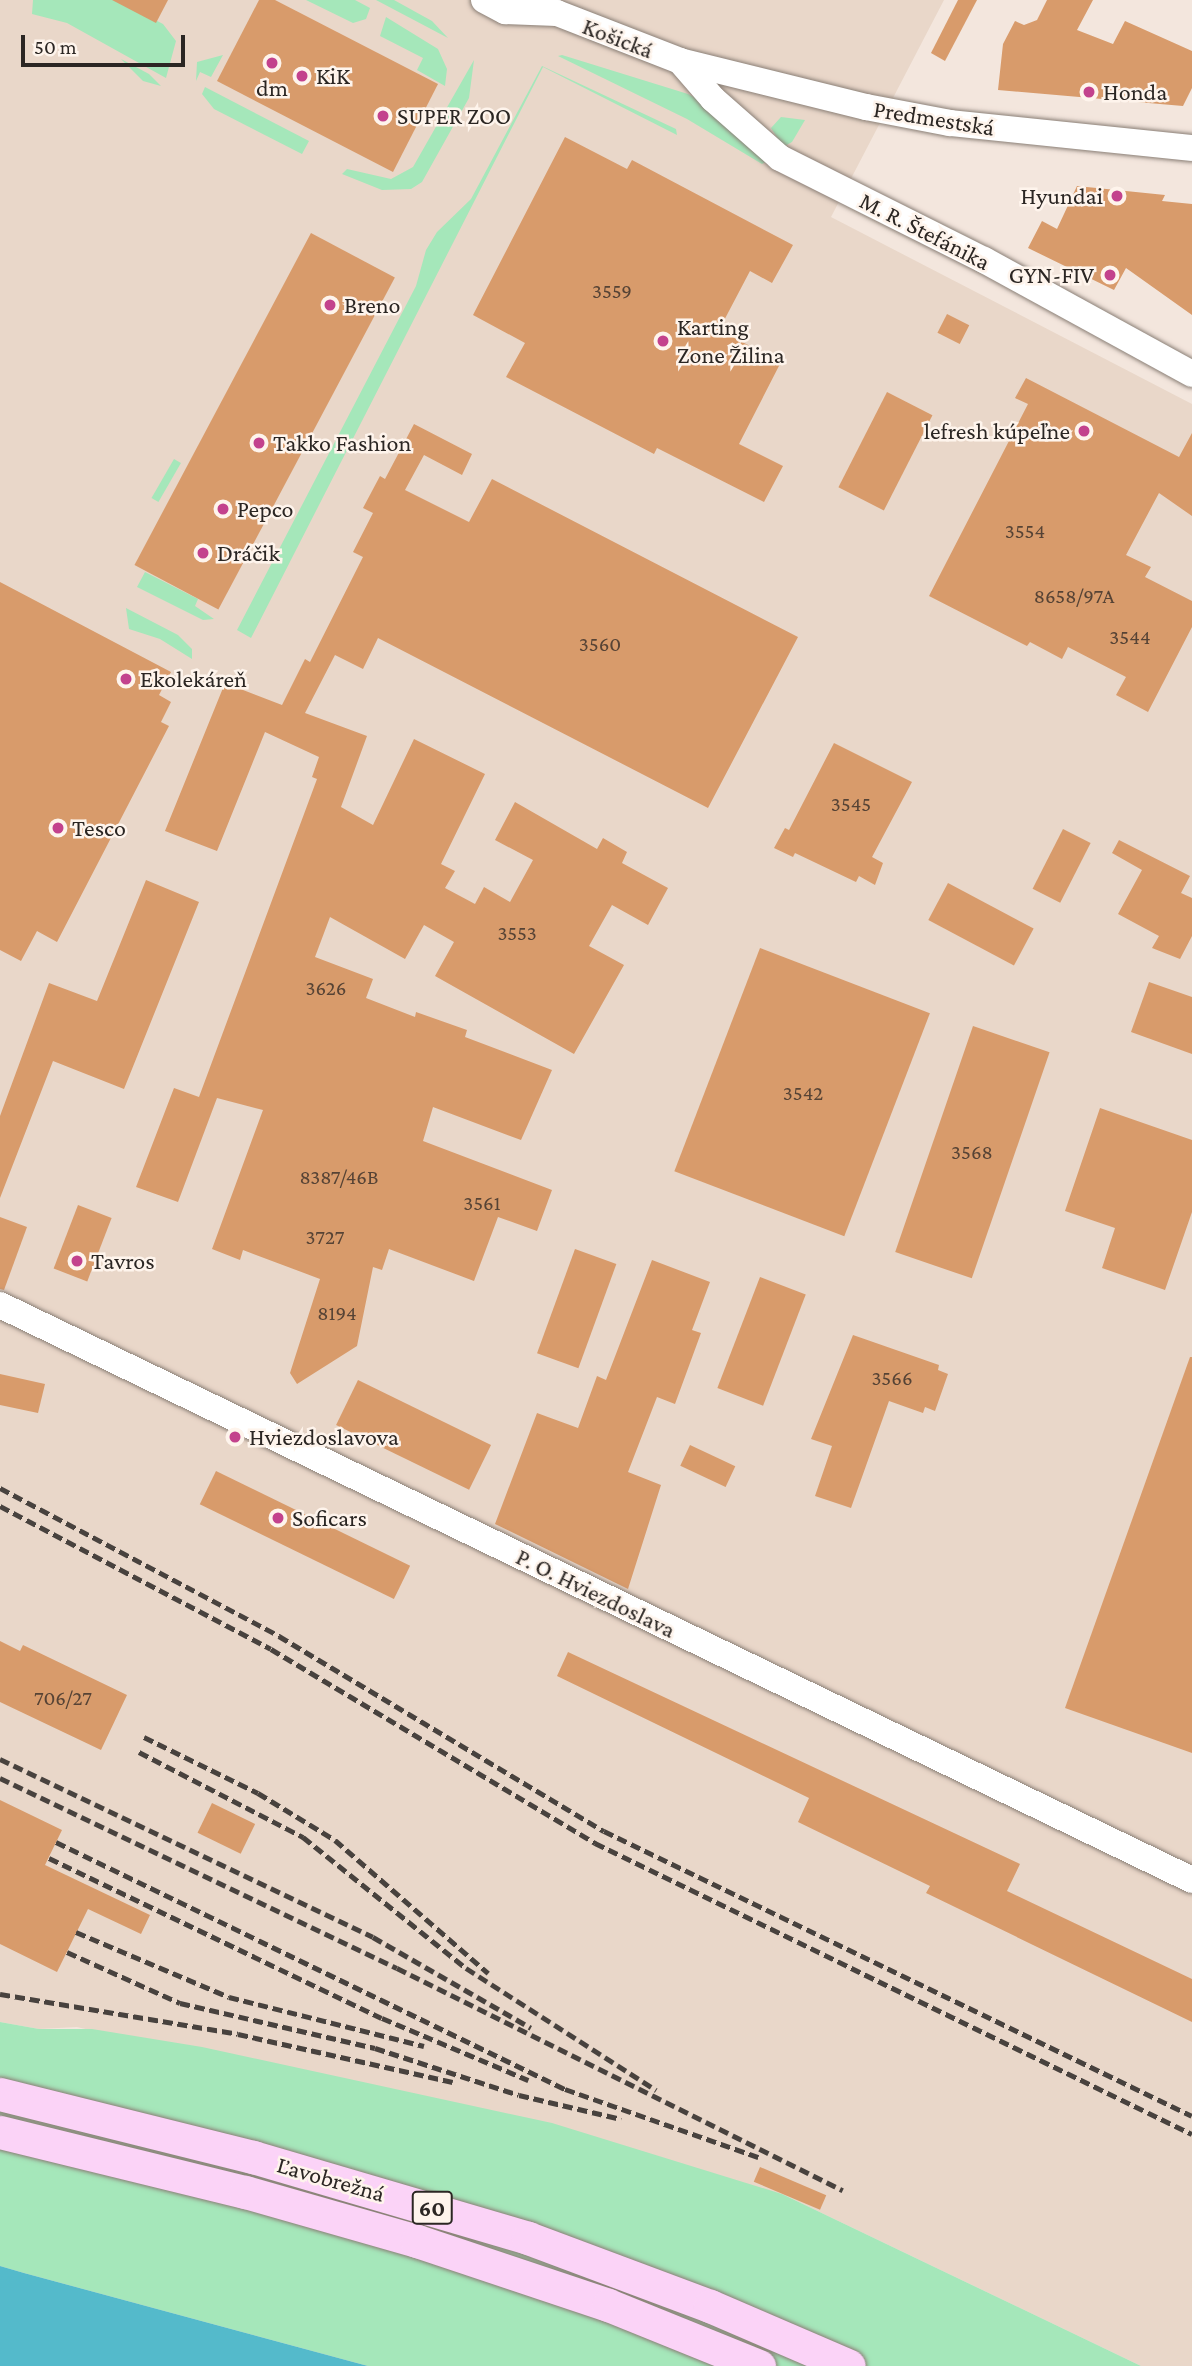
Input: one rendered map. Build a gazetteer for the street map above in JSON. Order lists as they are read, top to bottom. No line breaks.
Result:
{"streets":{"main road":["Ľavobrežná","60"],"street":["Košická","Predmestská","M. R. Štefánika","P. O. Hviezdoslava"]},"crossings":[["Košická","Predmestská"],["Košická","M. R. Štefánika"],["Predmestská","M. R. Štefánika"]],"places":["dm","KiK","Honda","SUPER ZOO","Hyundai","GYN-FIV","Breno","Karting Zone Žilina","lefresh kúpeľne","Takko Fashion","Pepco","Dráčik","Ekolekáreň","Tesco","Tavros","Hviezdoslavova","Soficars"],"house_numbers":["3559","3554","8658/97A","3544","3560","3545","3553","3626","3542","3568","8387/46B","3561","3727","8194","3566","706/27"],"scale_bar":"50 m"}
